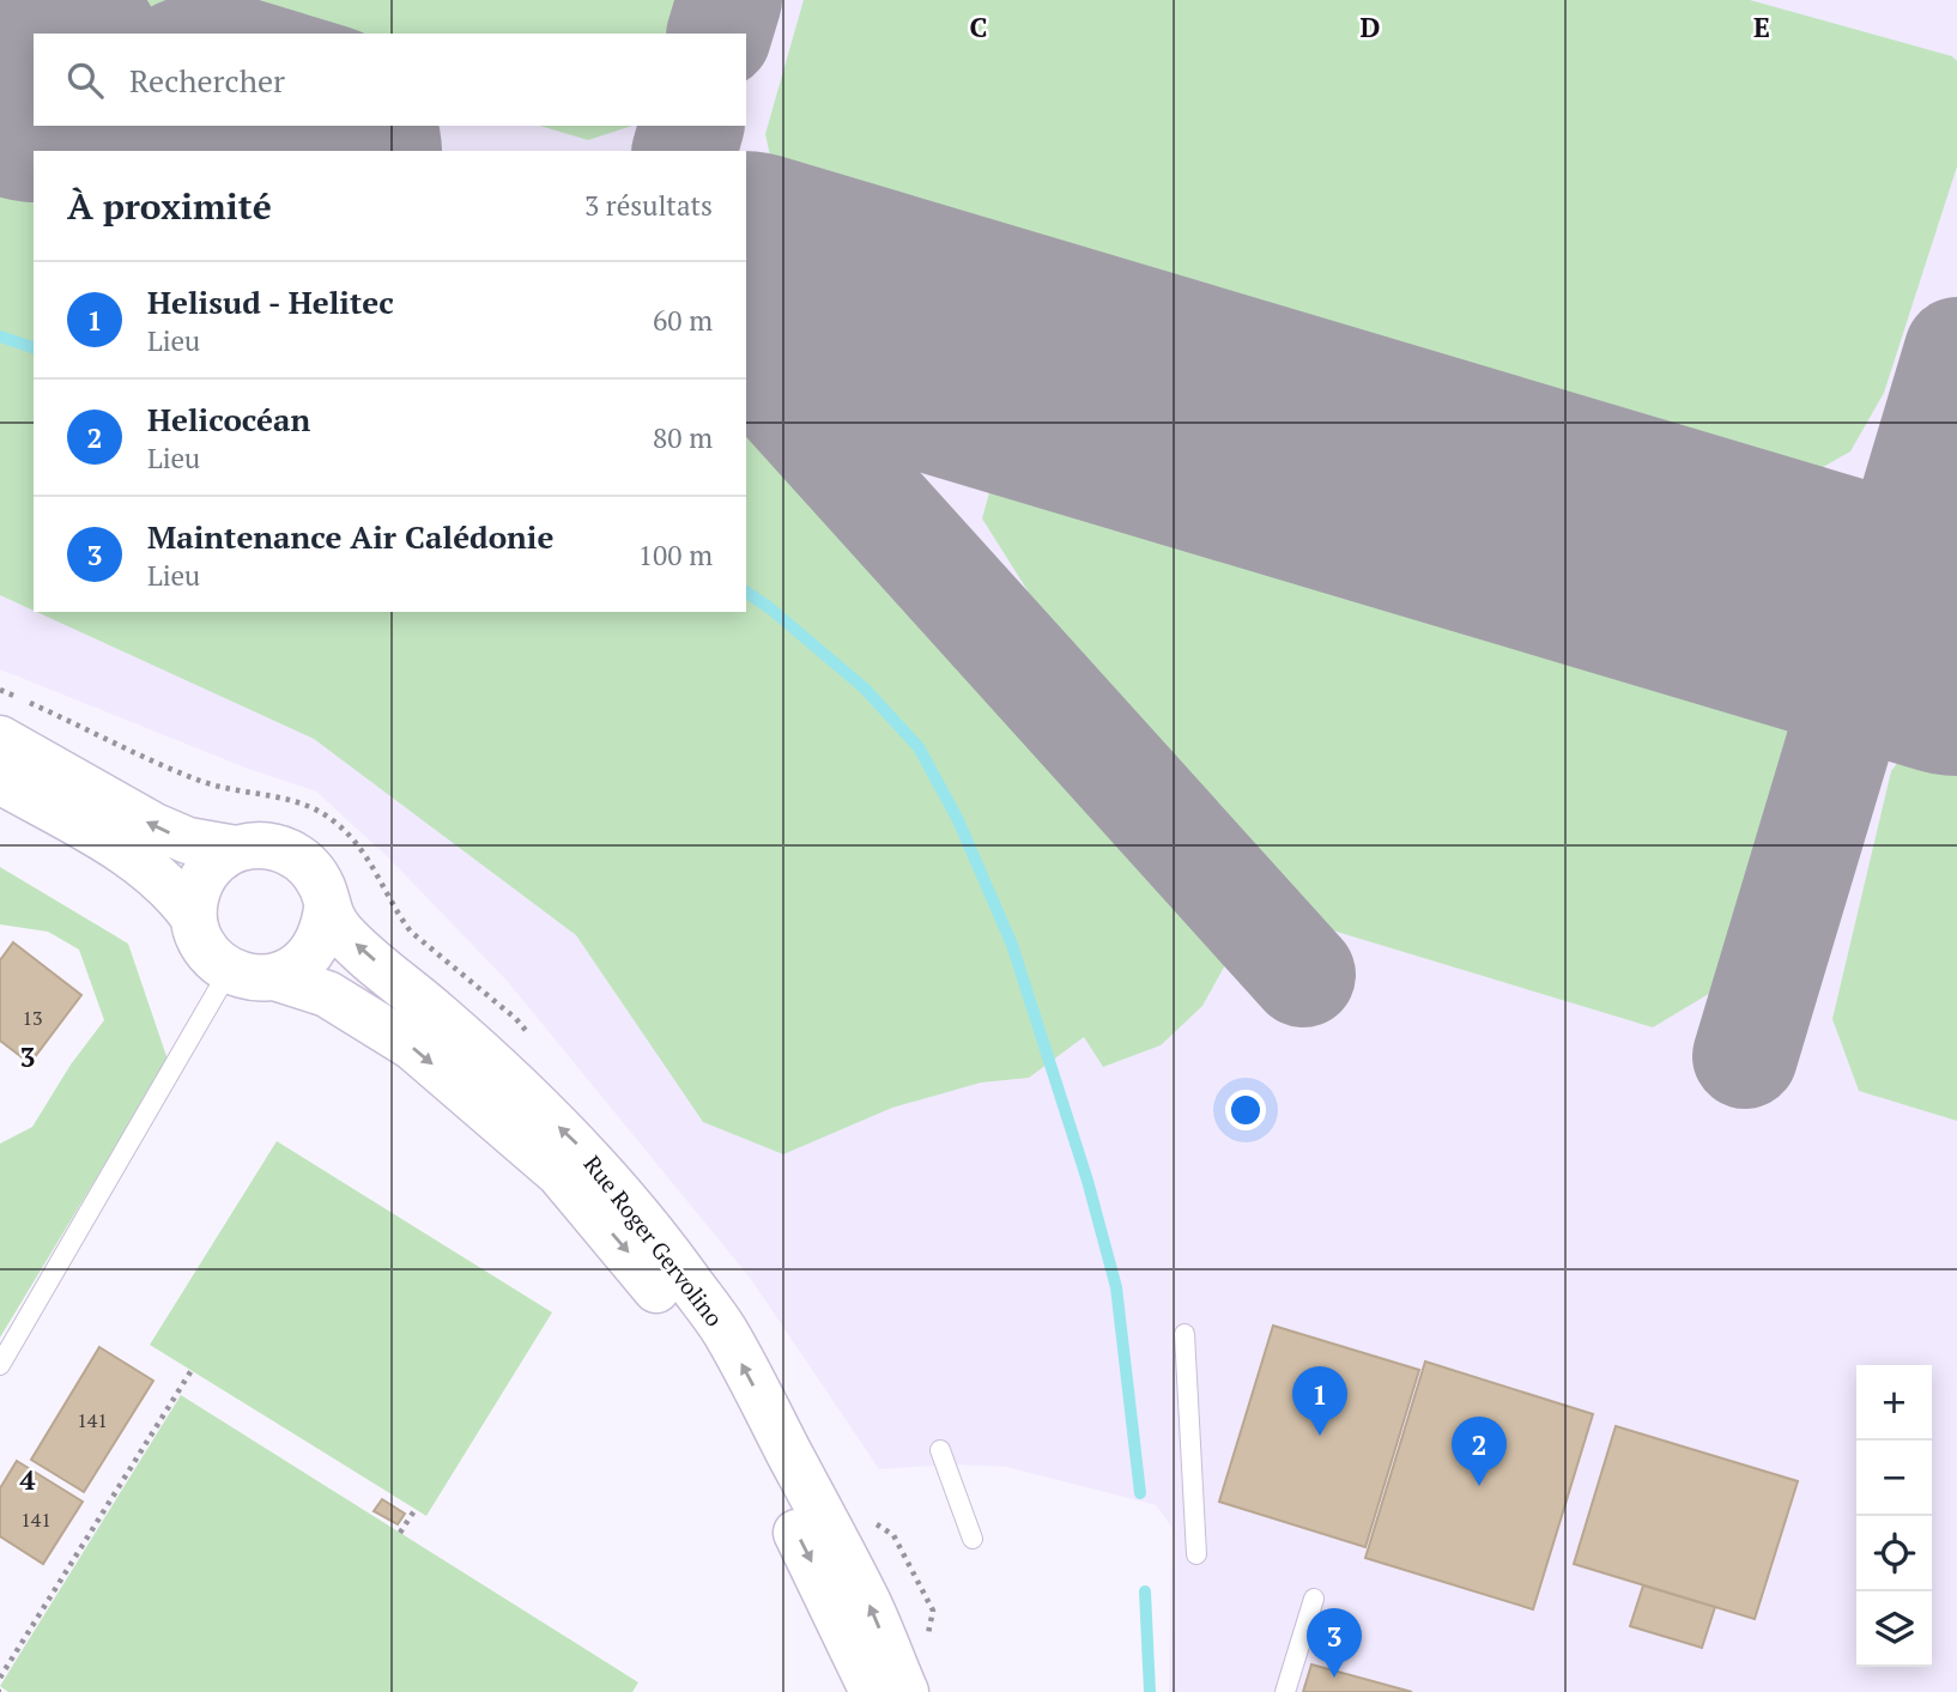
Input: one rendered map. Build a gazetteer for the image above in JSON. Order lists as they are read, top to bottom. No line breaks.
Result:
{"streets":{"main road":["Rue Roger Gervolino"]},"house_numbers":["13","141","141"],"page":{"search":"Rechercher","heading":["À proximité","3 résultats"],"list":[{"mark":"1","name":"Helisud - Helitec","note":"Lieu","value":"60 m"},{"mark":"2","name":"Helicocéan","note":"Lieu","value":"80 m"},{"mark":"3","name":"Maintenance Air Calédonie","note":"Lieu","value":"100 m"}],"map_buttons":["+","−"],"pins":["1","2","3"]},"grid":{"columns":["C","D","E"],"rows":["3","4"]}}
